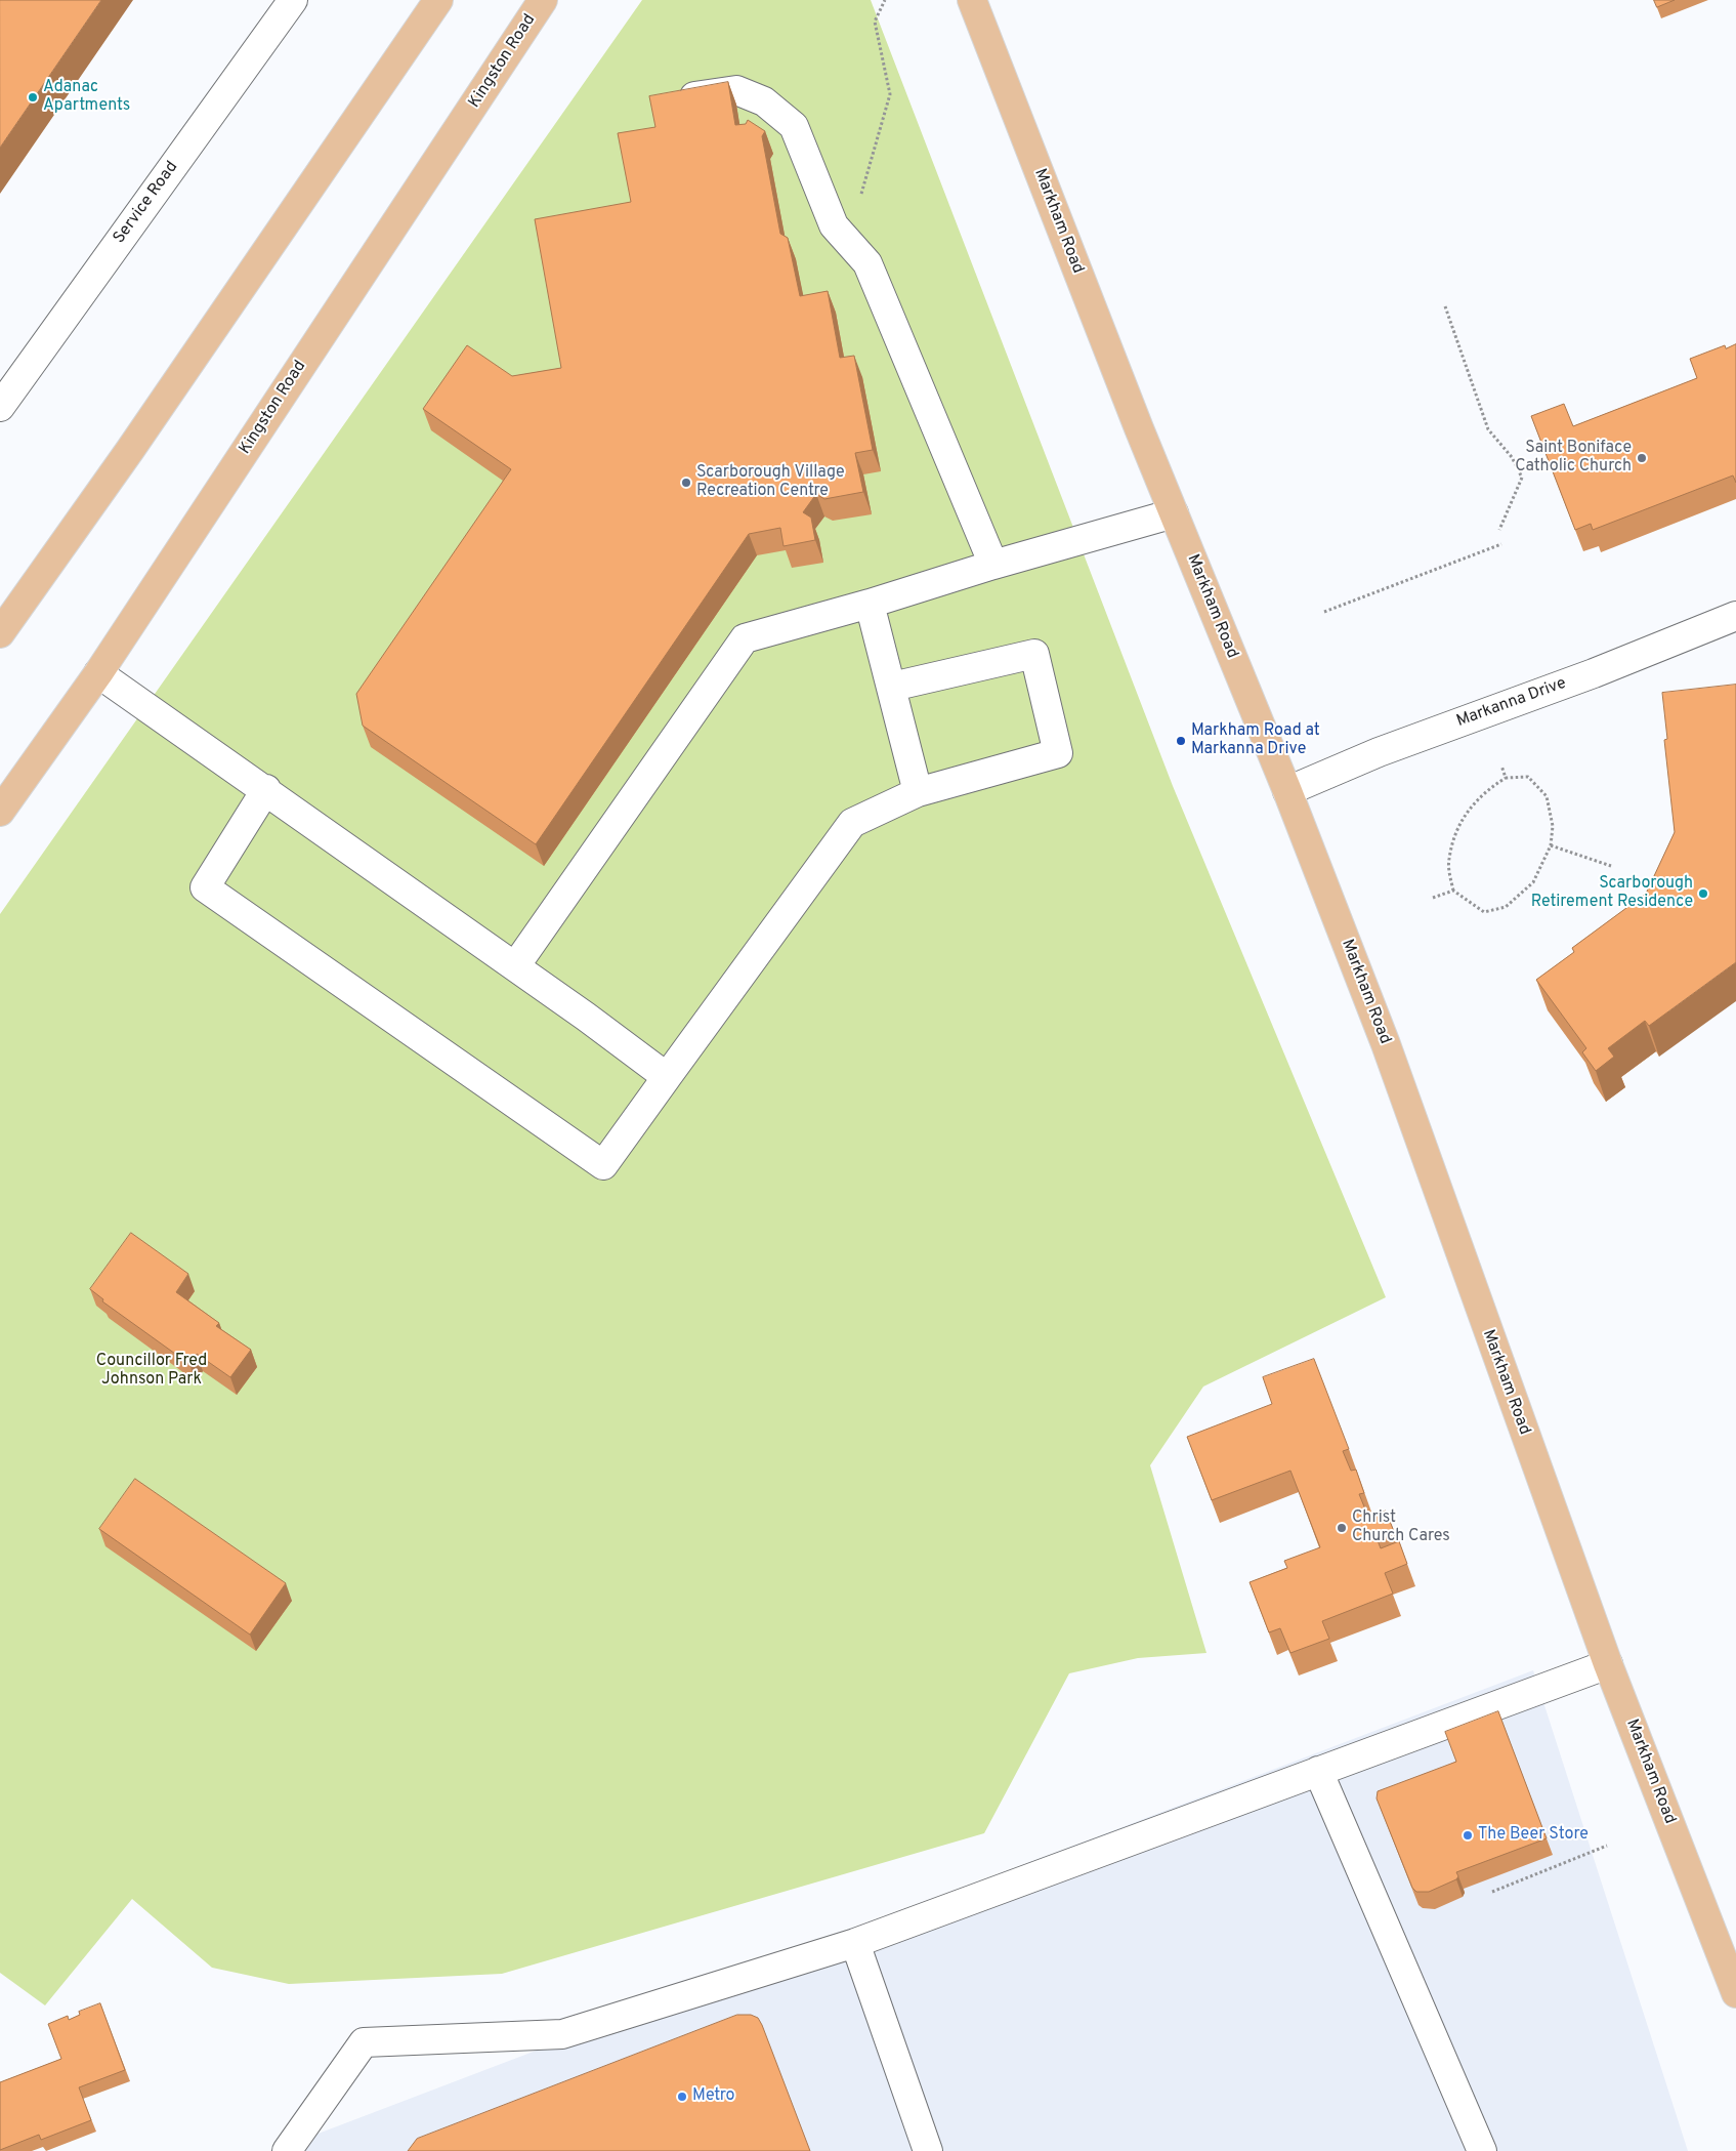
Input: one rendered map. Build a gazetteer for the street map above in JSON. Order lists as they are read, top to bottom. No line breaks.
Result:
{"streets":{"main road":["Kingston Road","Markham Road"],"street":["Service Road","Markanna Drive"]},"crossings":[["Markham Road","Markanna Drive"]],"parks":["Councillor Fred Johnson Park"],"places":["Adanac Apartments","Saint Boniface Catholic Church","Scarborough Village Recreation Centre","Markham Road at Markanna Drive","Scarborough Retirement Residence","Christ Church Cares","The Beer Store","Metro"]}
